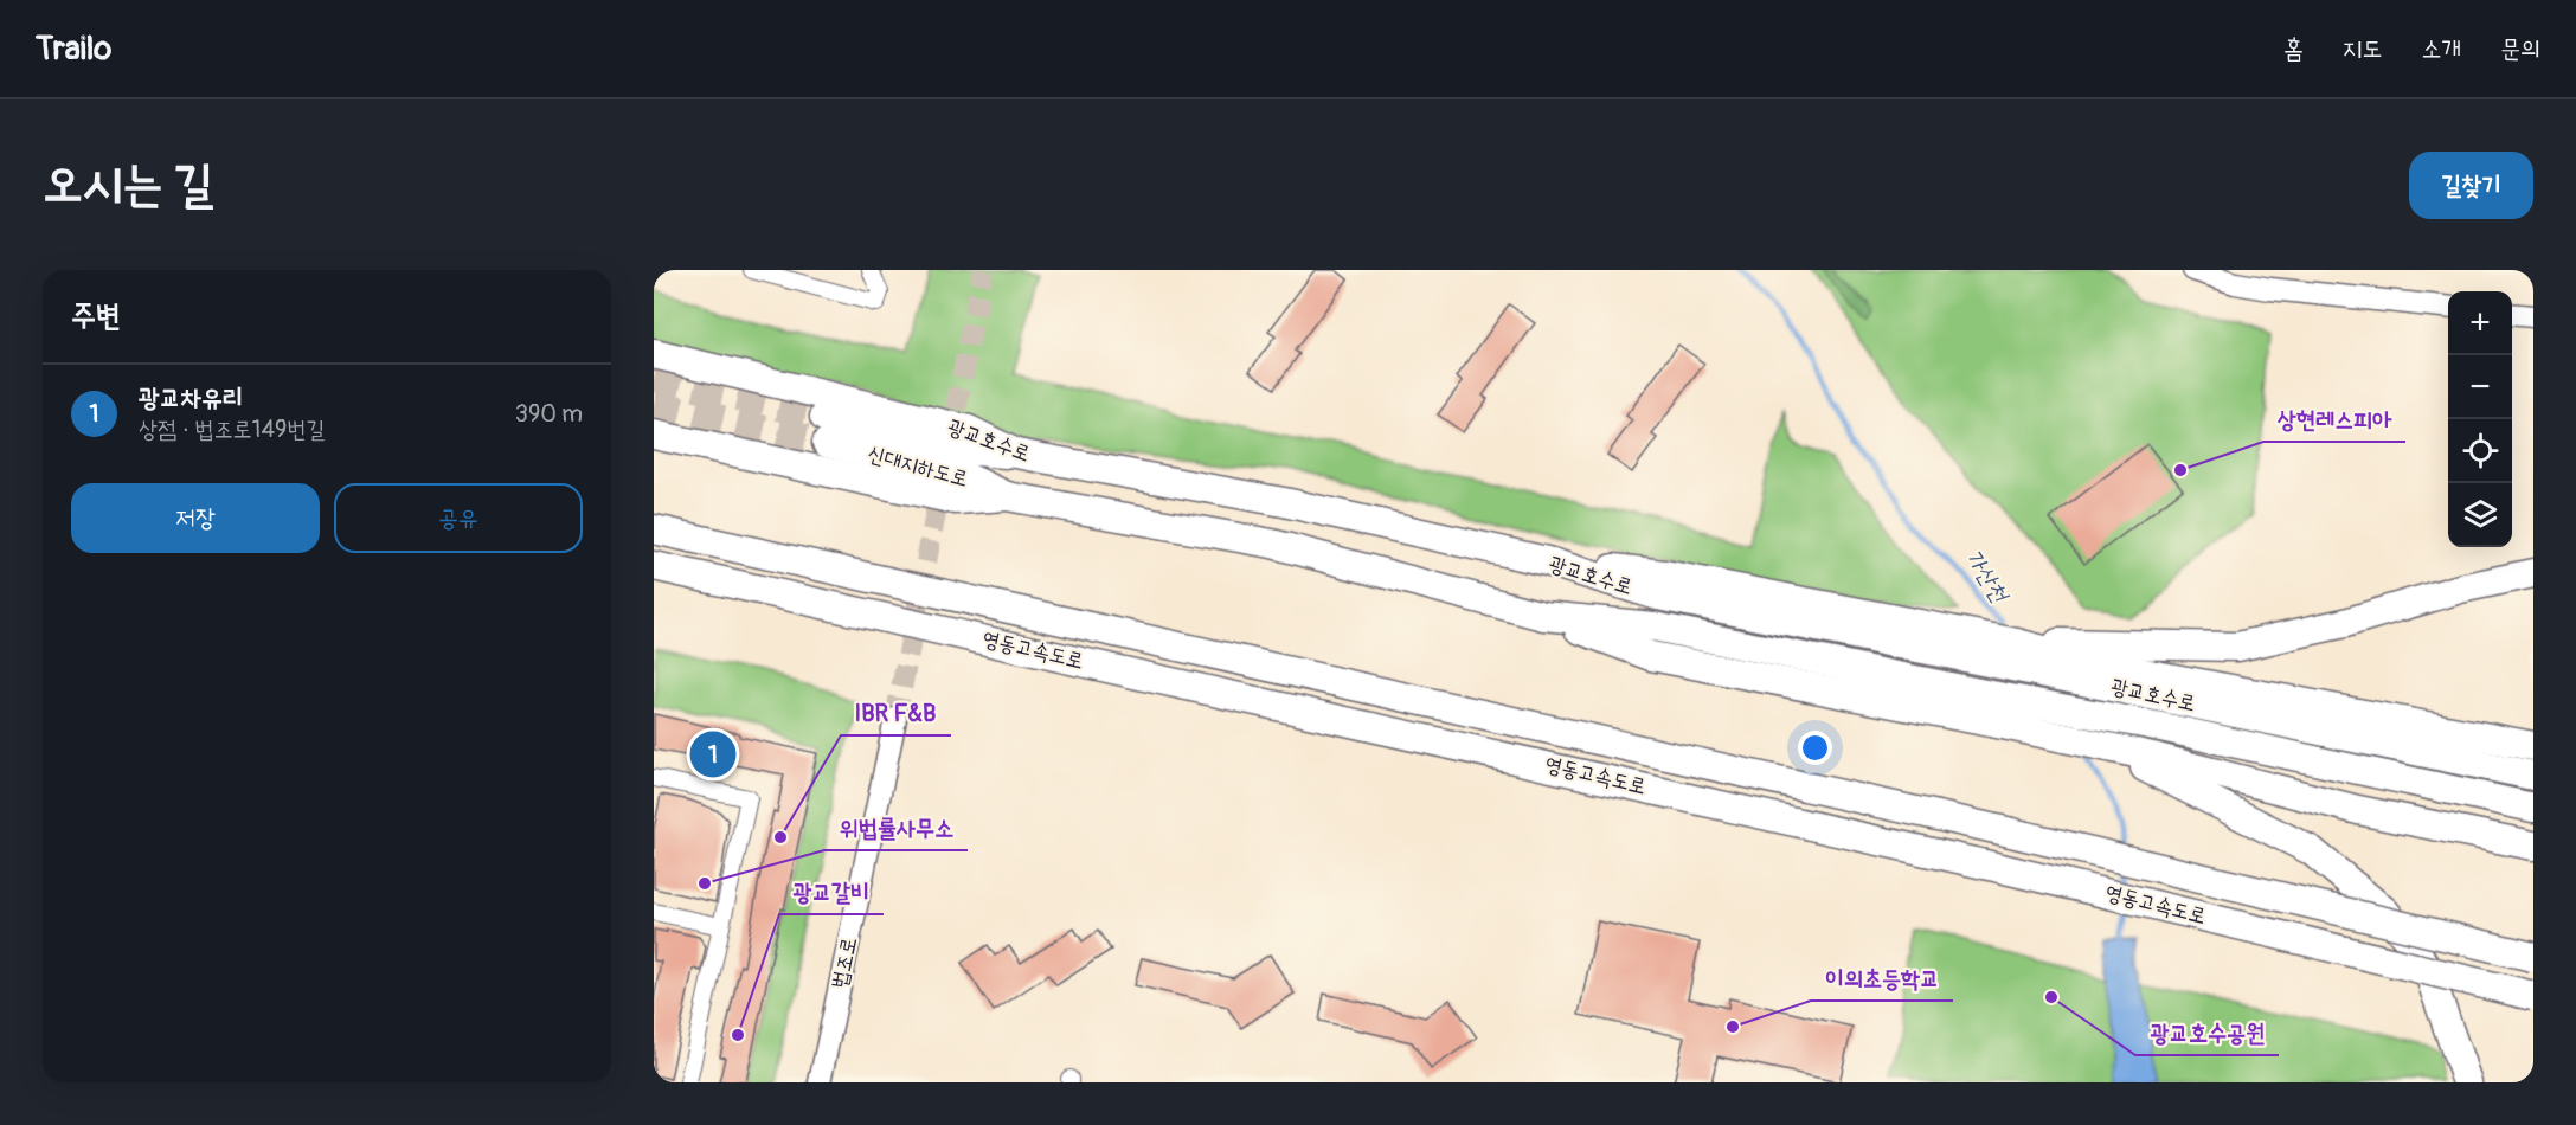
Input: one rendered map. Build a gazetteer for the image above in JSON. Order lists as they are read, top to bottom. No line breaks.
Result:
{"streets":{"highway":["광교호수로","신대지하도로","영동고속도로"],"street":["법조로"]},"crossings":[["광교호수로","신대지하도로"]],"water":["가산천"],"places":["상현레스피아","IBR F&B","위법률사무소","광교호수공원","이의초등학교","광교갈비"],"page":{"header":"Trailo","nav":["홈","지도","소개","문의"],"buttons":["길찾기",["저장","공유"]],"title":"오시는 길","heading":"주변","map_buttons":["+","−"],"list":[{"mark":"1","name":"광교차유리","note":"상점 · 법조로149번길","value":"390 m"}],"pins":"1"}}
